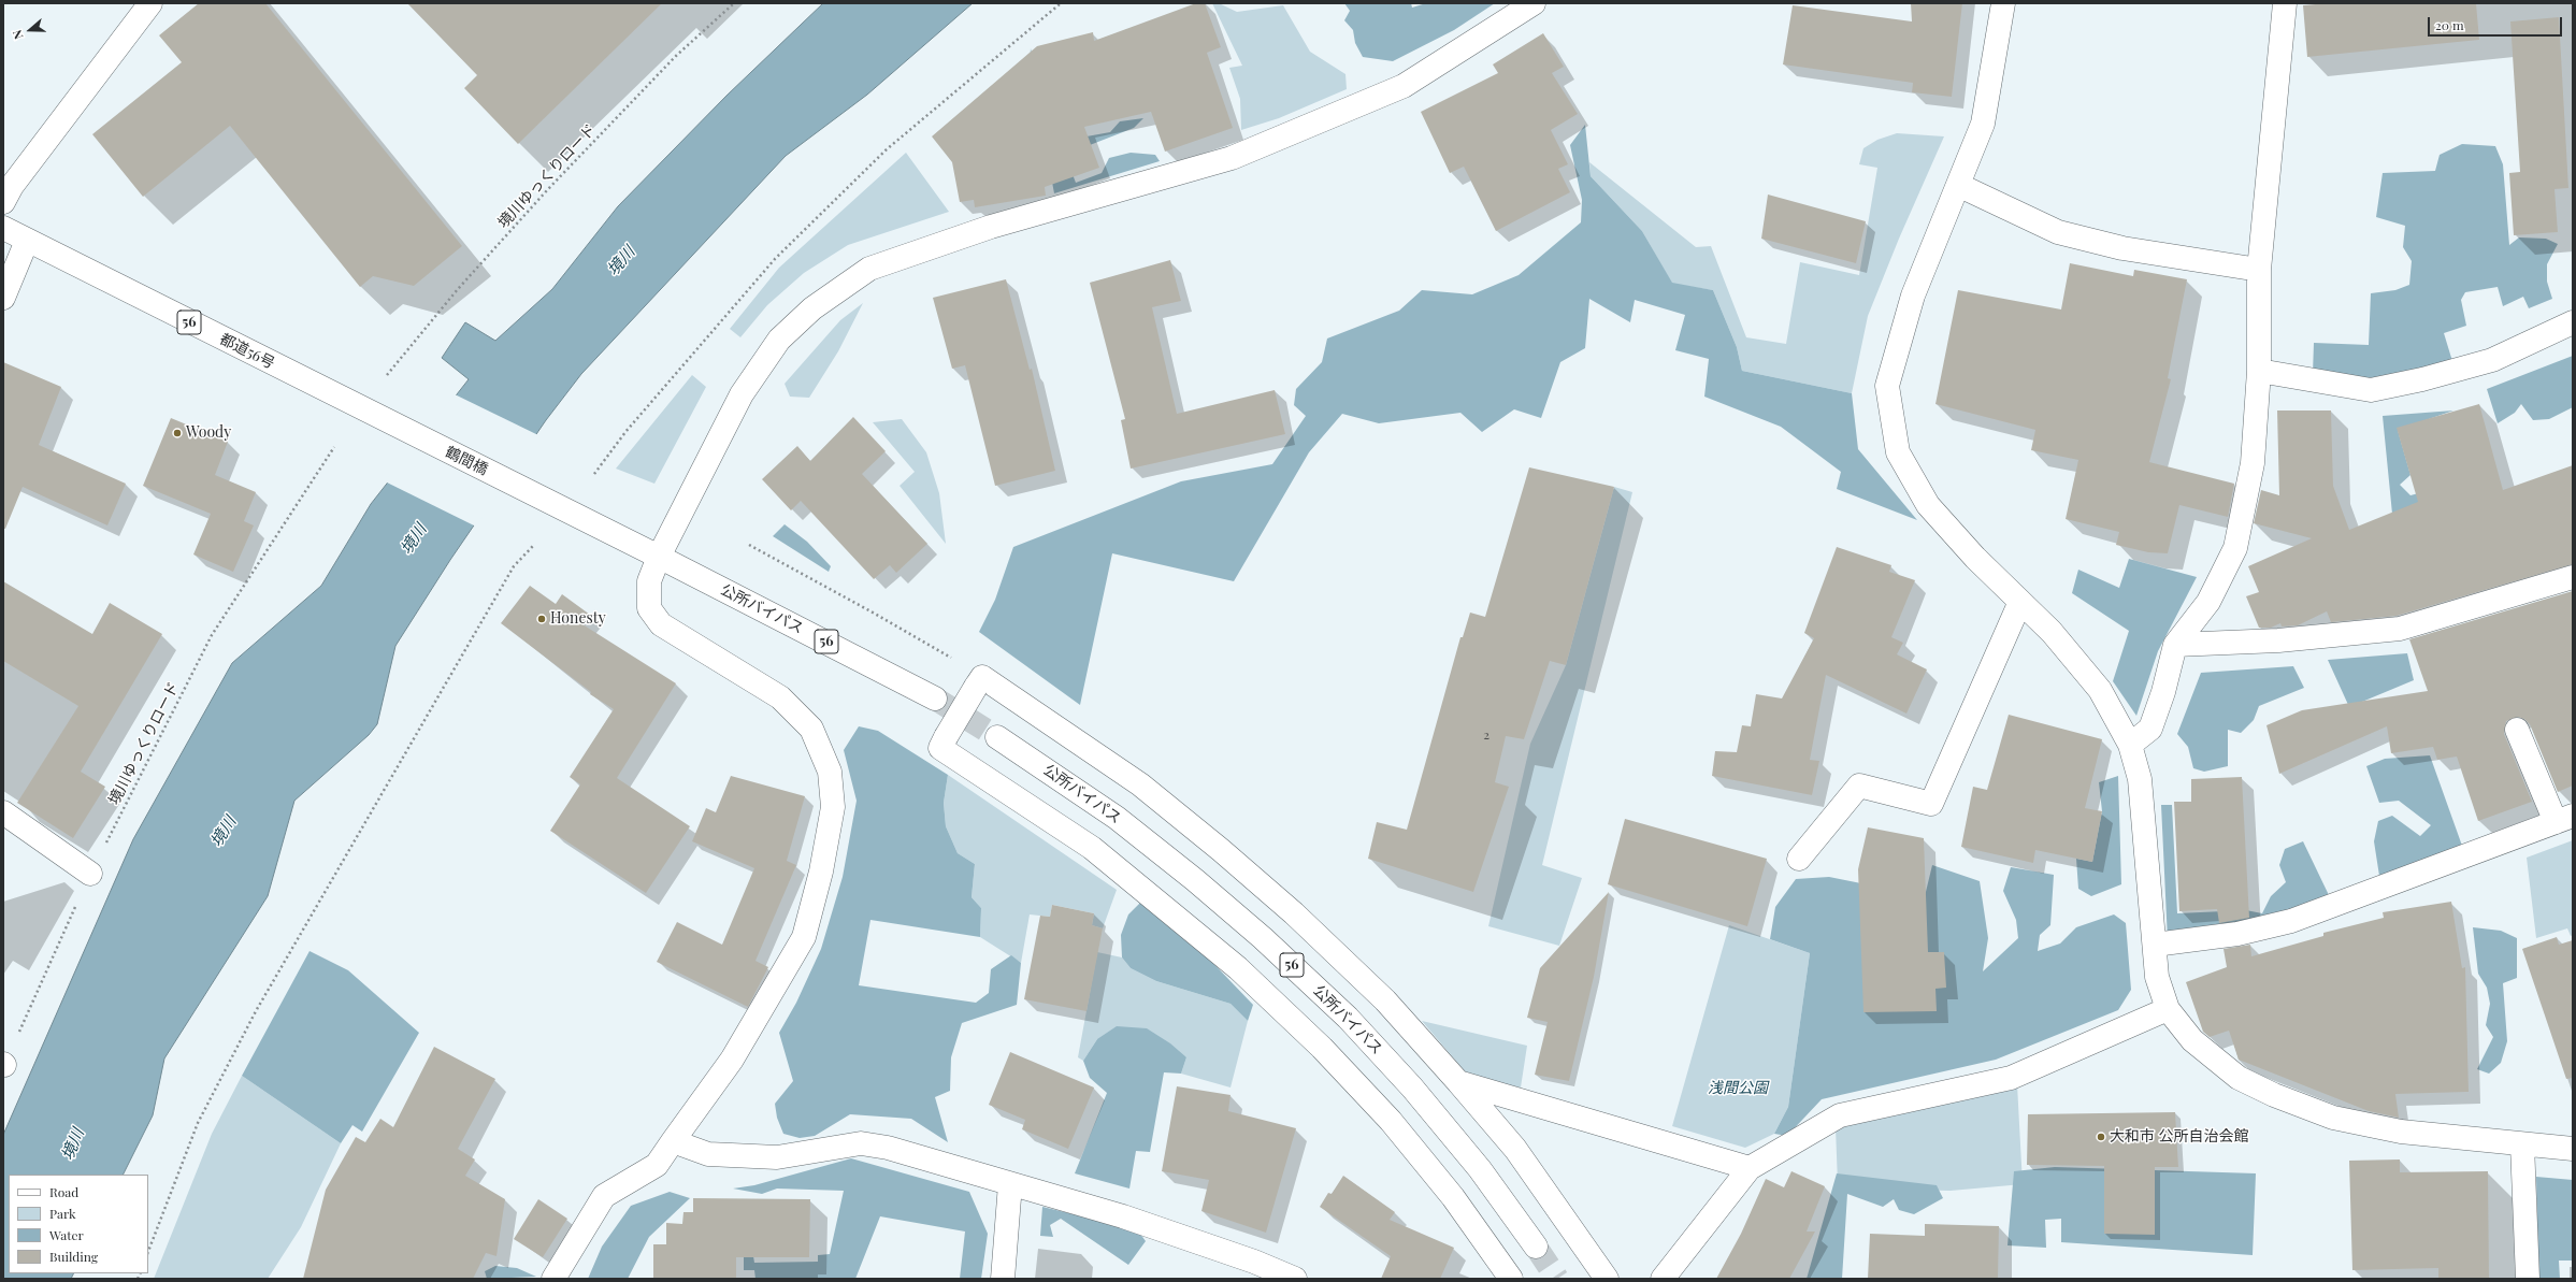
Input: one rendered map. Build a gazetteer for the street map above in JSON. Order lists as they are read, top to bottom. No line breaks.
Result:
{"streets":{"street":["56","都道56号","鶴間橋","公所バイパス"],"path":["境川ゆっくりロード"]},"crossings":[["都道56号","鶴間橋"],["鶴間橋","公所バイパス"]],"water":["境川"],"parks":["浅間公園"],"places":["Woody","Honesty","大和市 公所自治会館"],"house_numbers":["2"],"legend":["Road","Park","Water","Building"],"scale_bar":"20 m","north":"left"}
